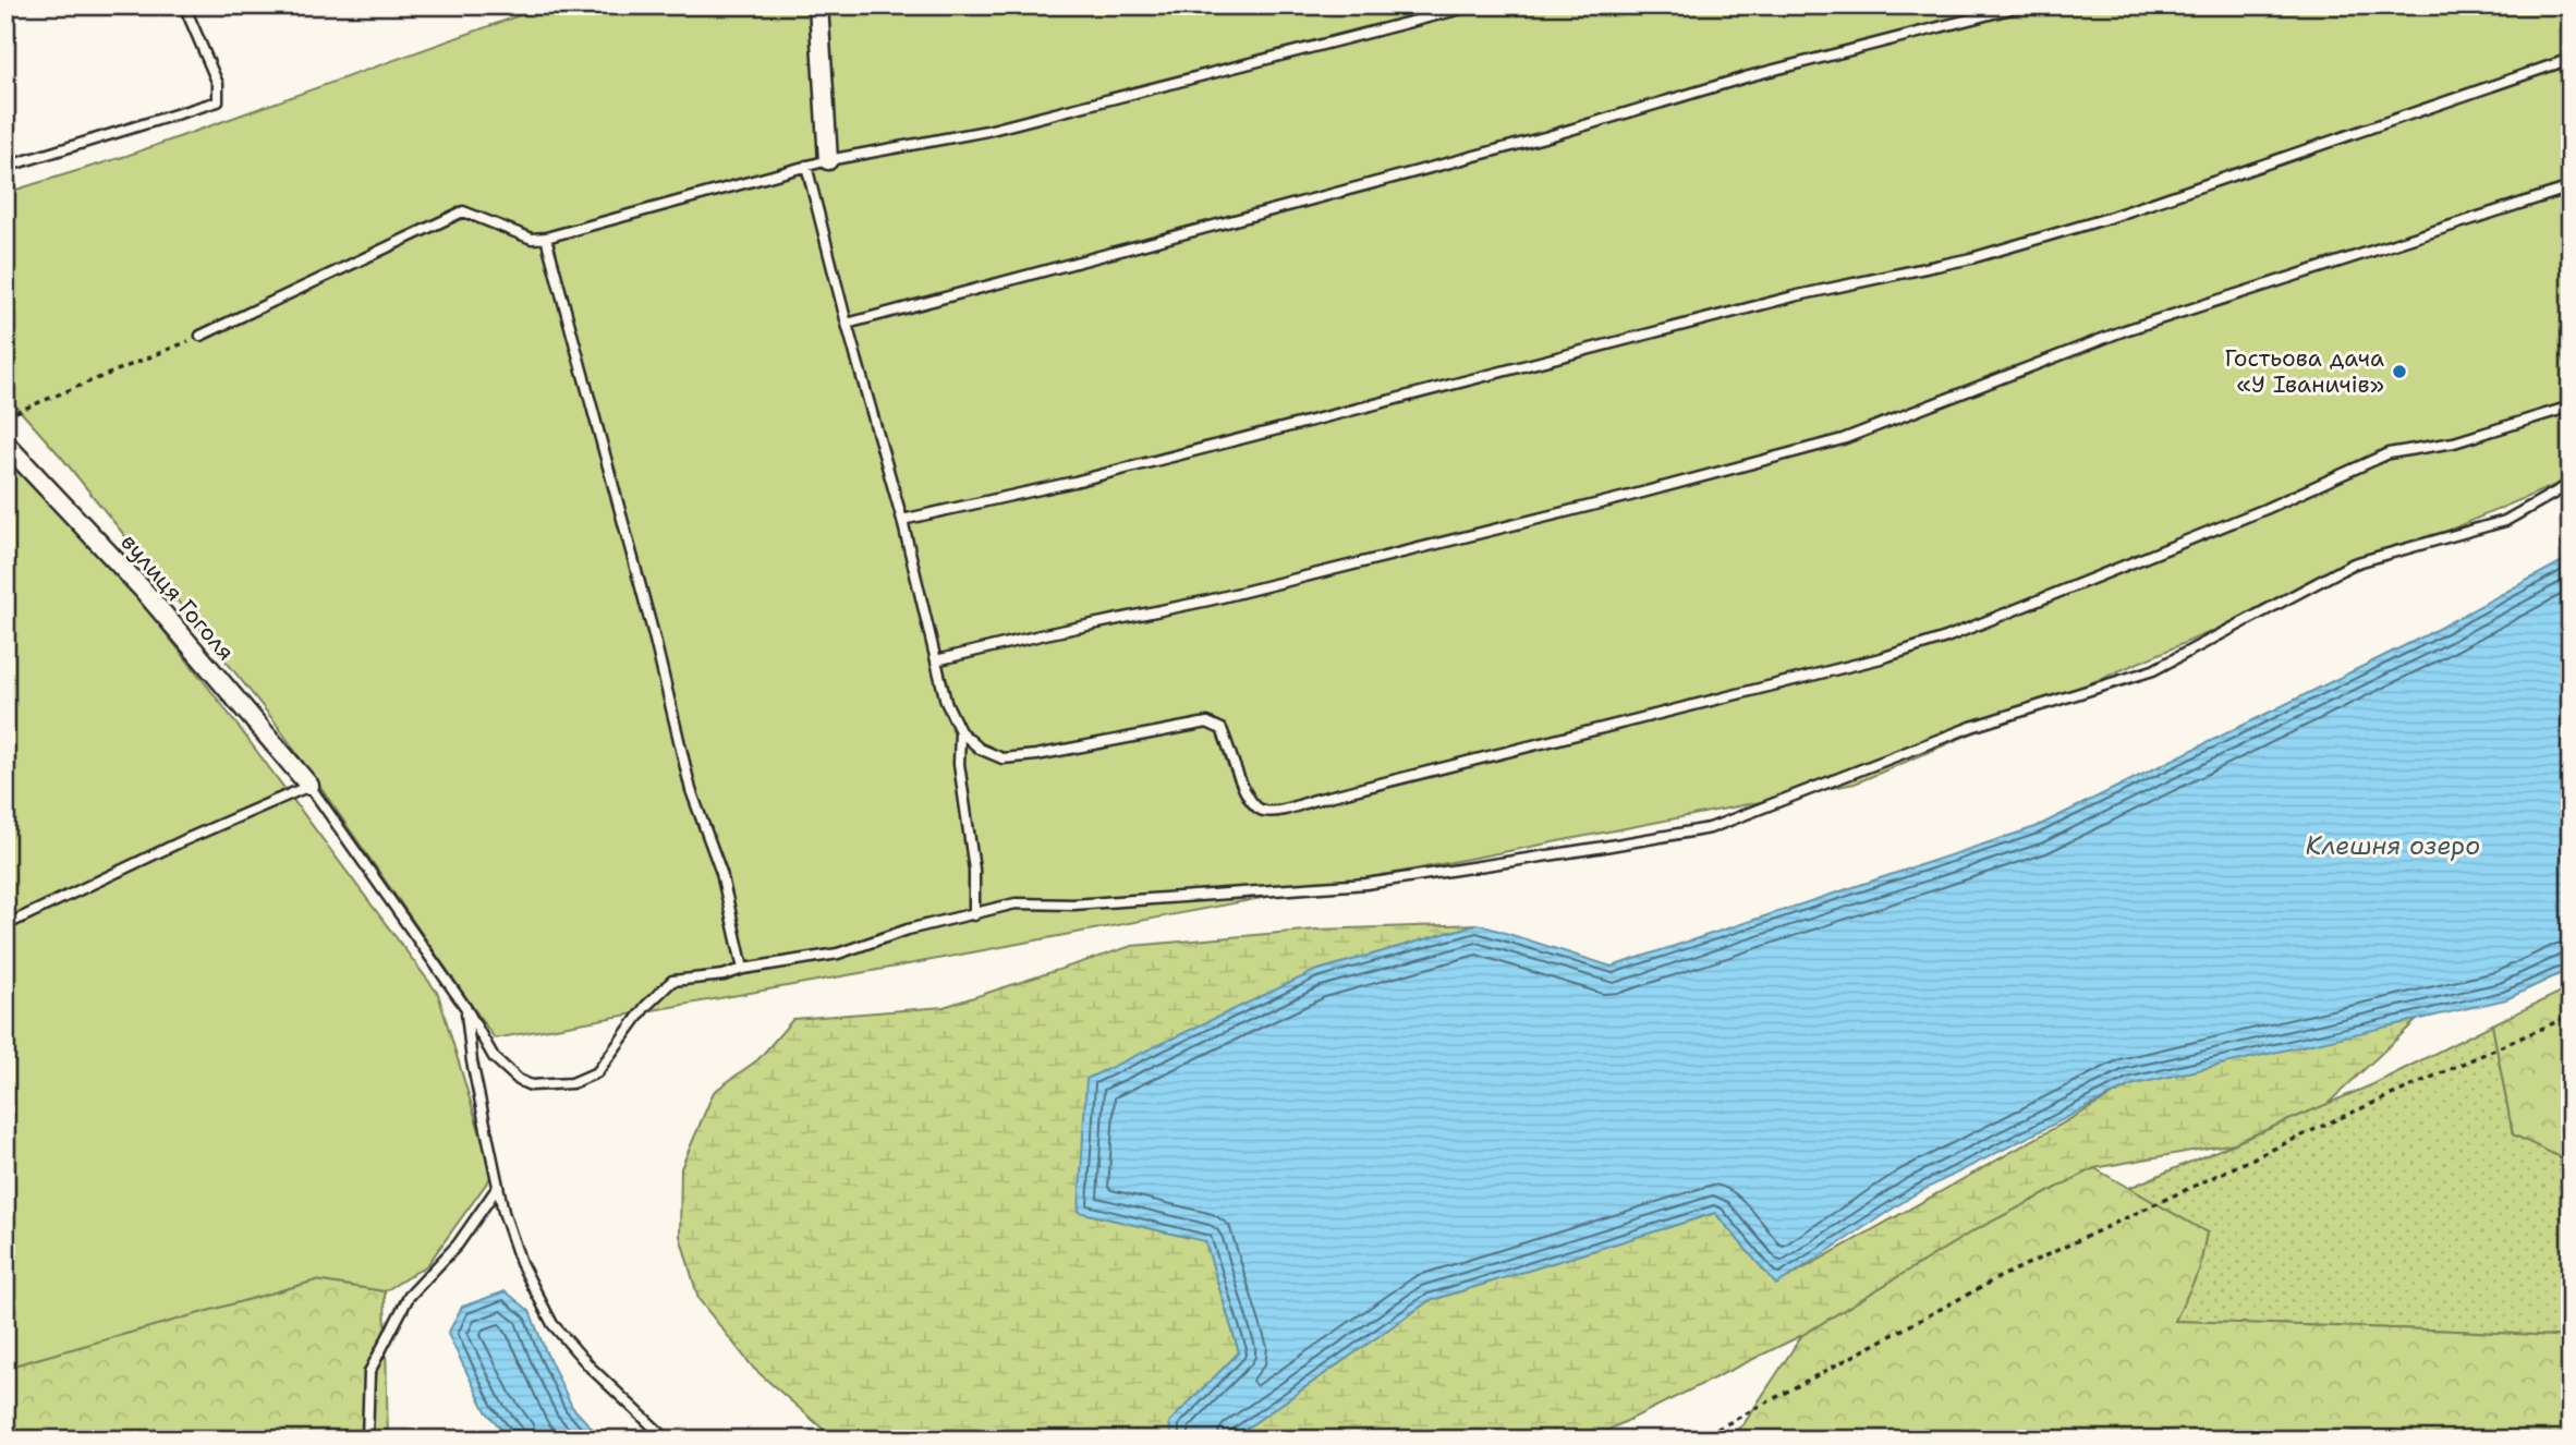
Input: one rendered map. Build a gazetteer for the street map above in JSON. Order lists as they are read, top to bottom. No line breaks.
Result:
{"streets":{"street":["вулиця Гоголя"]},"water":["Клешня озеро"],"places":["Гостьова дача «У Іваничів»"]}
